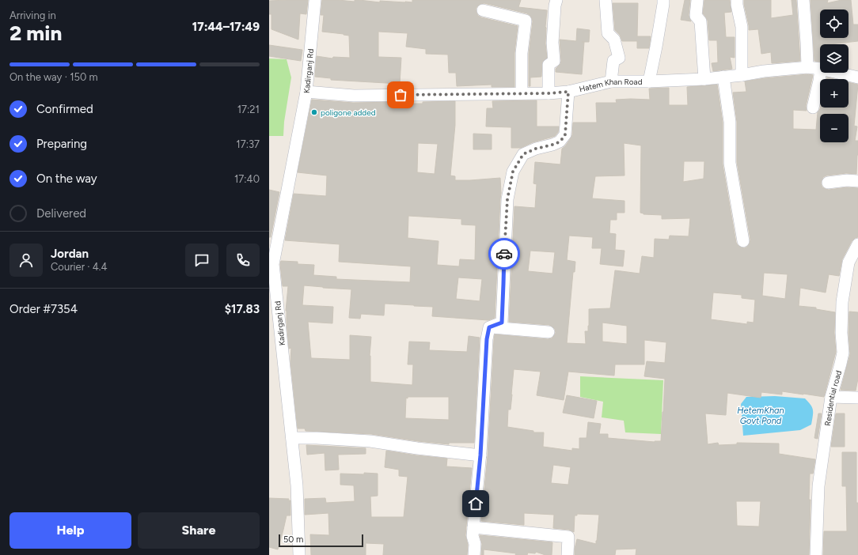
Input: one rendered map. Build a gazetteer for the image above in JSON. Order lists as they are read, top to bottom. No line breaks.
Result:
{"streets":{"street":["Kadirganj Rd","Hatem Khan Road","Residential road"]},"crossings":[["Kadirganj Rd","Hatem Khan Road"]],"water":["HetemKhan Govt Pond"],"places":["poligone added"],"scale_bar":"50 m","page":{"heading":["2 min","Arriving in","17:44–17:49"],"panel":["Jordan","Courier · 4.4","Order #7354","$17.83"],"map_buttons":["+","−"],"bar":"On the way · 150 m","list":[["Confirmed","17:21"],["Preparing","17:37"],["On the way","17:40"],"Delivered"],"buttons":["Help","Share"],"scale":"50 m"}}
